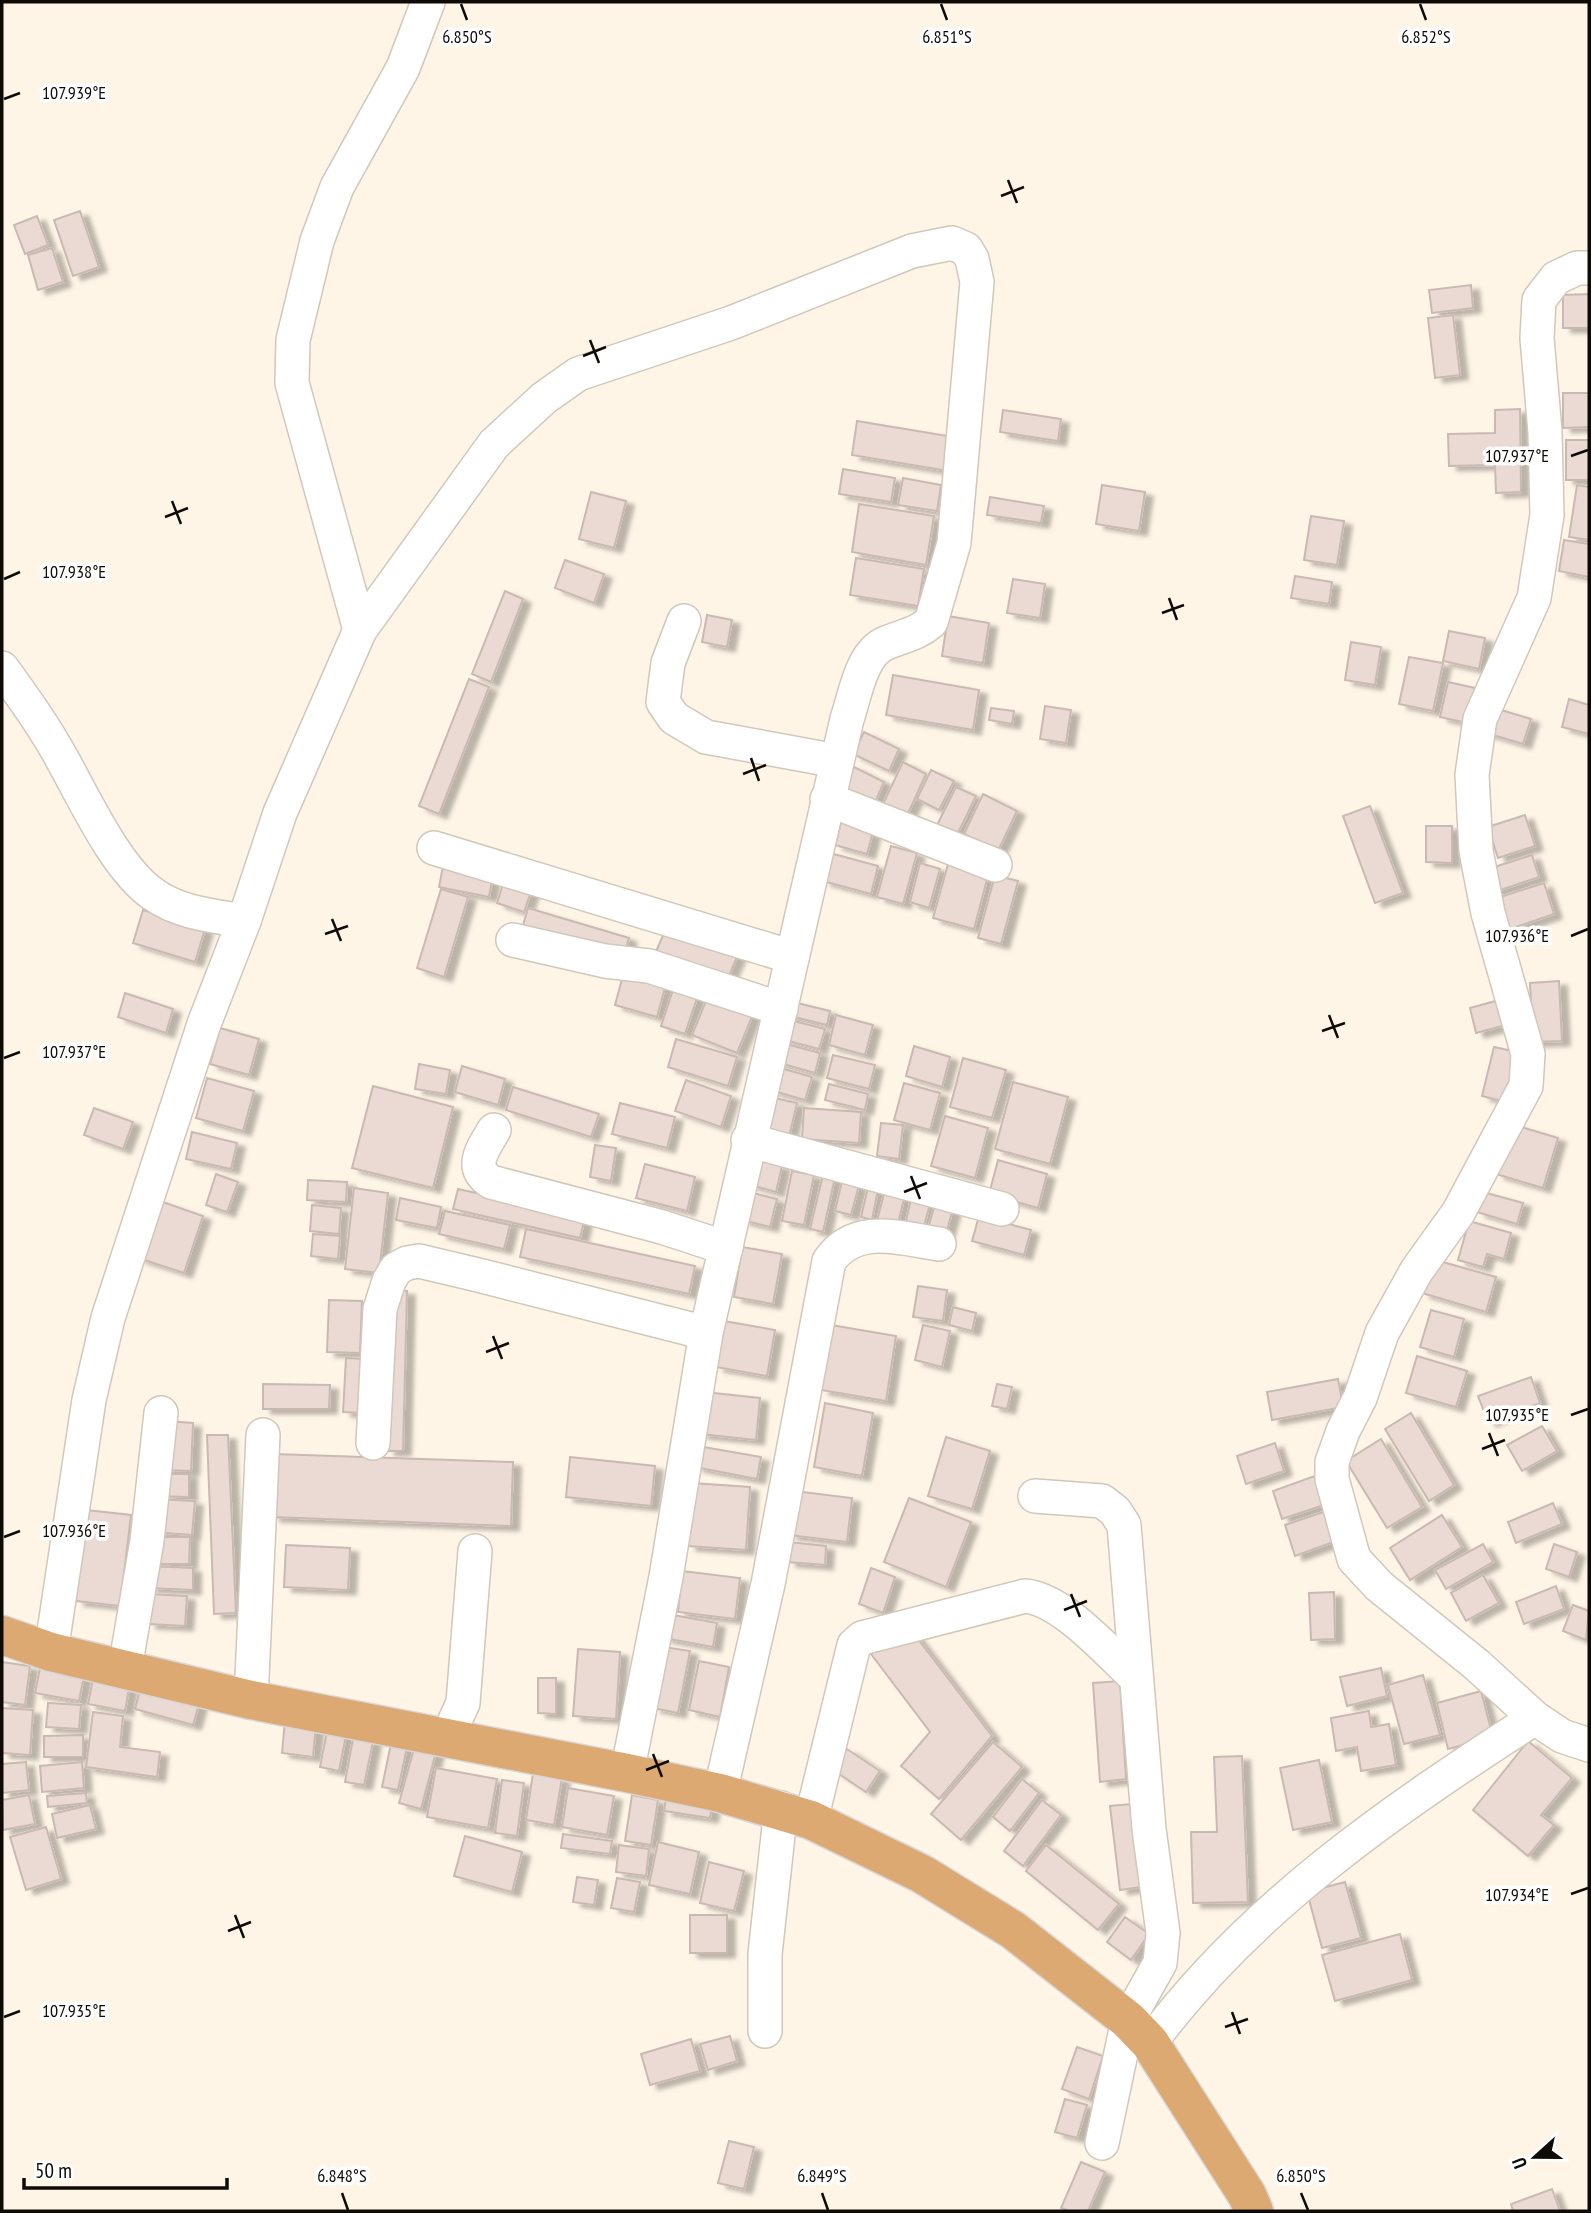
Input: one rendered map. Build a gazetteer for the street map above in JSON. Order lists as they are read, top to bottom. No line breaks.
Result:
{"scale_bar":"50 m","north":"left","coordinates":["6.850°S","6.852°S","6.851°S","107.939°E","107.937°E","107.938°E","107.936°E","107.935°E","107.934°E","6.848°S","6.849°S"]}
